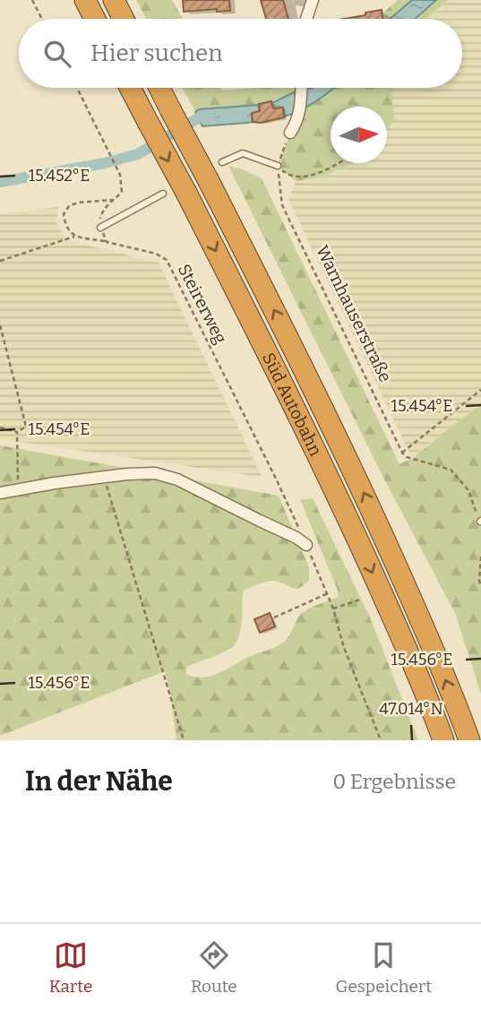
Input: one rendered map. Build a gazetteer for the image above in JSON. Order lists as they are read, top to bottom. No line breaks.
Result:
{"streets":{"highway":["Süd Autobahn"],"path":["Steirerweg","Warnhauserstraße"]},"north":"right","page":{"search":"Hier suchen","heading":["In der Nähe","0 Ergebnisse"],"nav":["Karte","Route","Gespeichert"]},"coordinates":["15.452°E","15.454°E","15.456°E","47.014°N"]}
